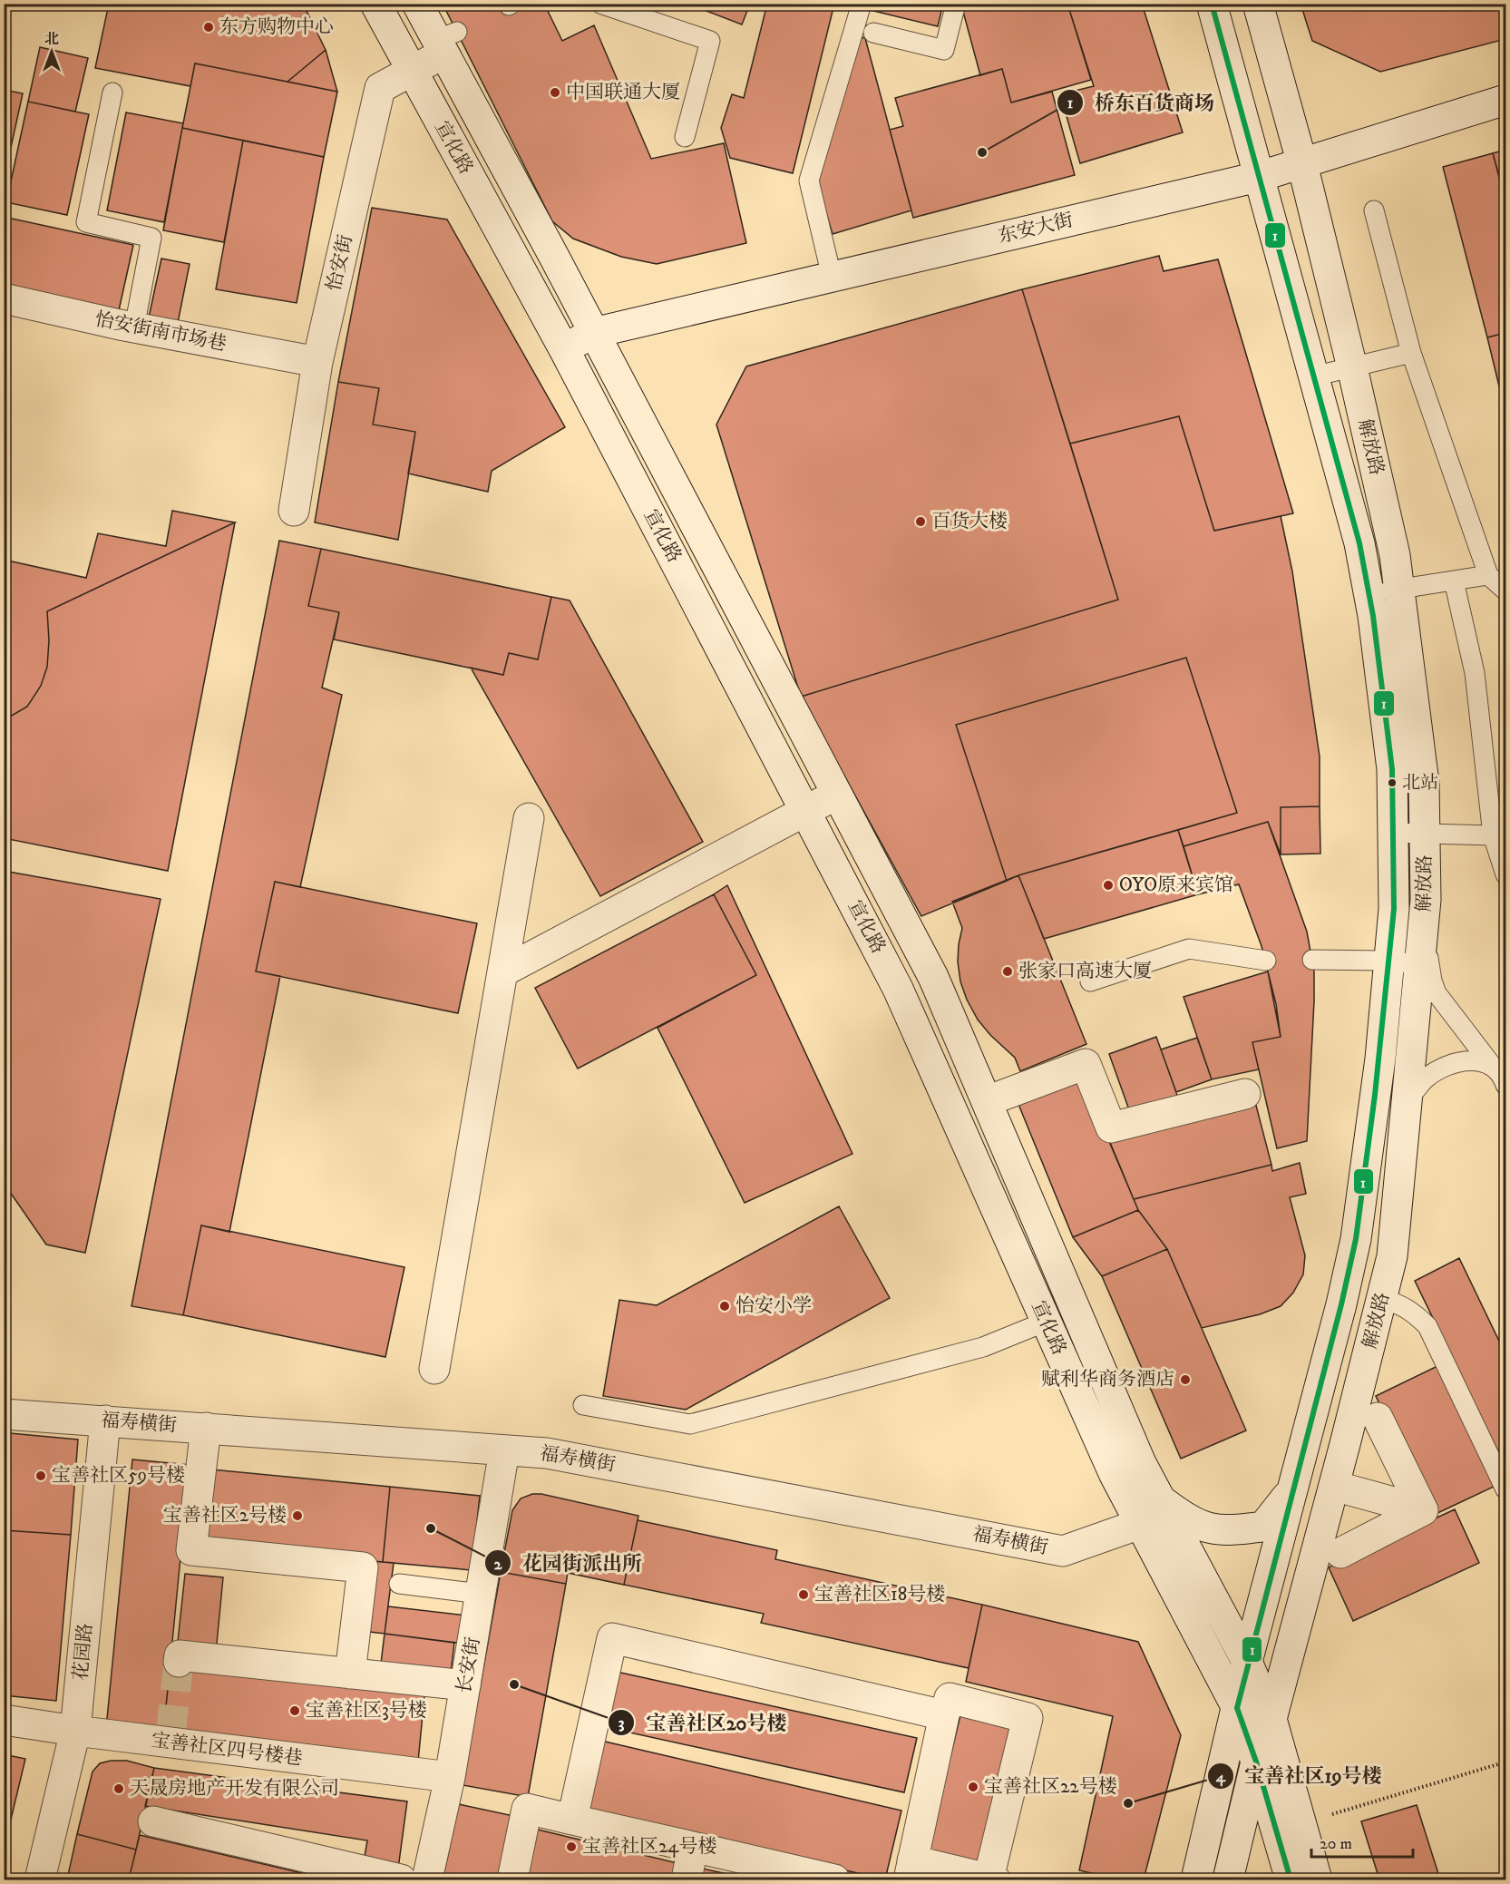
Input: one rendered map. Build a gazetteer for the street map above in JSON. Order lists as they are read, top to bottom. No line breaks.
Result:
{"streets":{"main road":["宣化路","东安大街","怡安街","怡安街南市场巷","解放路","福寿横街","花园路","长安街","宝善社区四号楼巷"]},"crossings":[["宣化路","东安大街"],["宣化路","怡安街"],["宣化路","解放路"],["宣化路","福寿横街"],["东安大街","解放路"],["怡安街","怡安街南市场巷"],["福寿横街","花园路"],["福寿横街","长安街"],["花园路","宝善社区四号楼巷"],["长安街","宝善社区四号楼巷"]],"places":["东方购物中心","中国联通大厦","桥东百货商场","百货大楼","北站","OYO原来宾馆","张家口高速大厦","怡安小学","赋利华商务酒店","宝善社区59号楼","宝善社区2号楼","花园街派出所","宝善社区18号楼","宝善社区20号楼","宝善社区3号楼","宝善社区22号楼","天晟房地产开发有限公司","宝善社区19号楼","宝善社区24号楼"],"lines":["transit line 1"],"scale_bar":"20 m","north":"top"}
